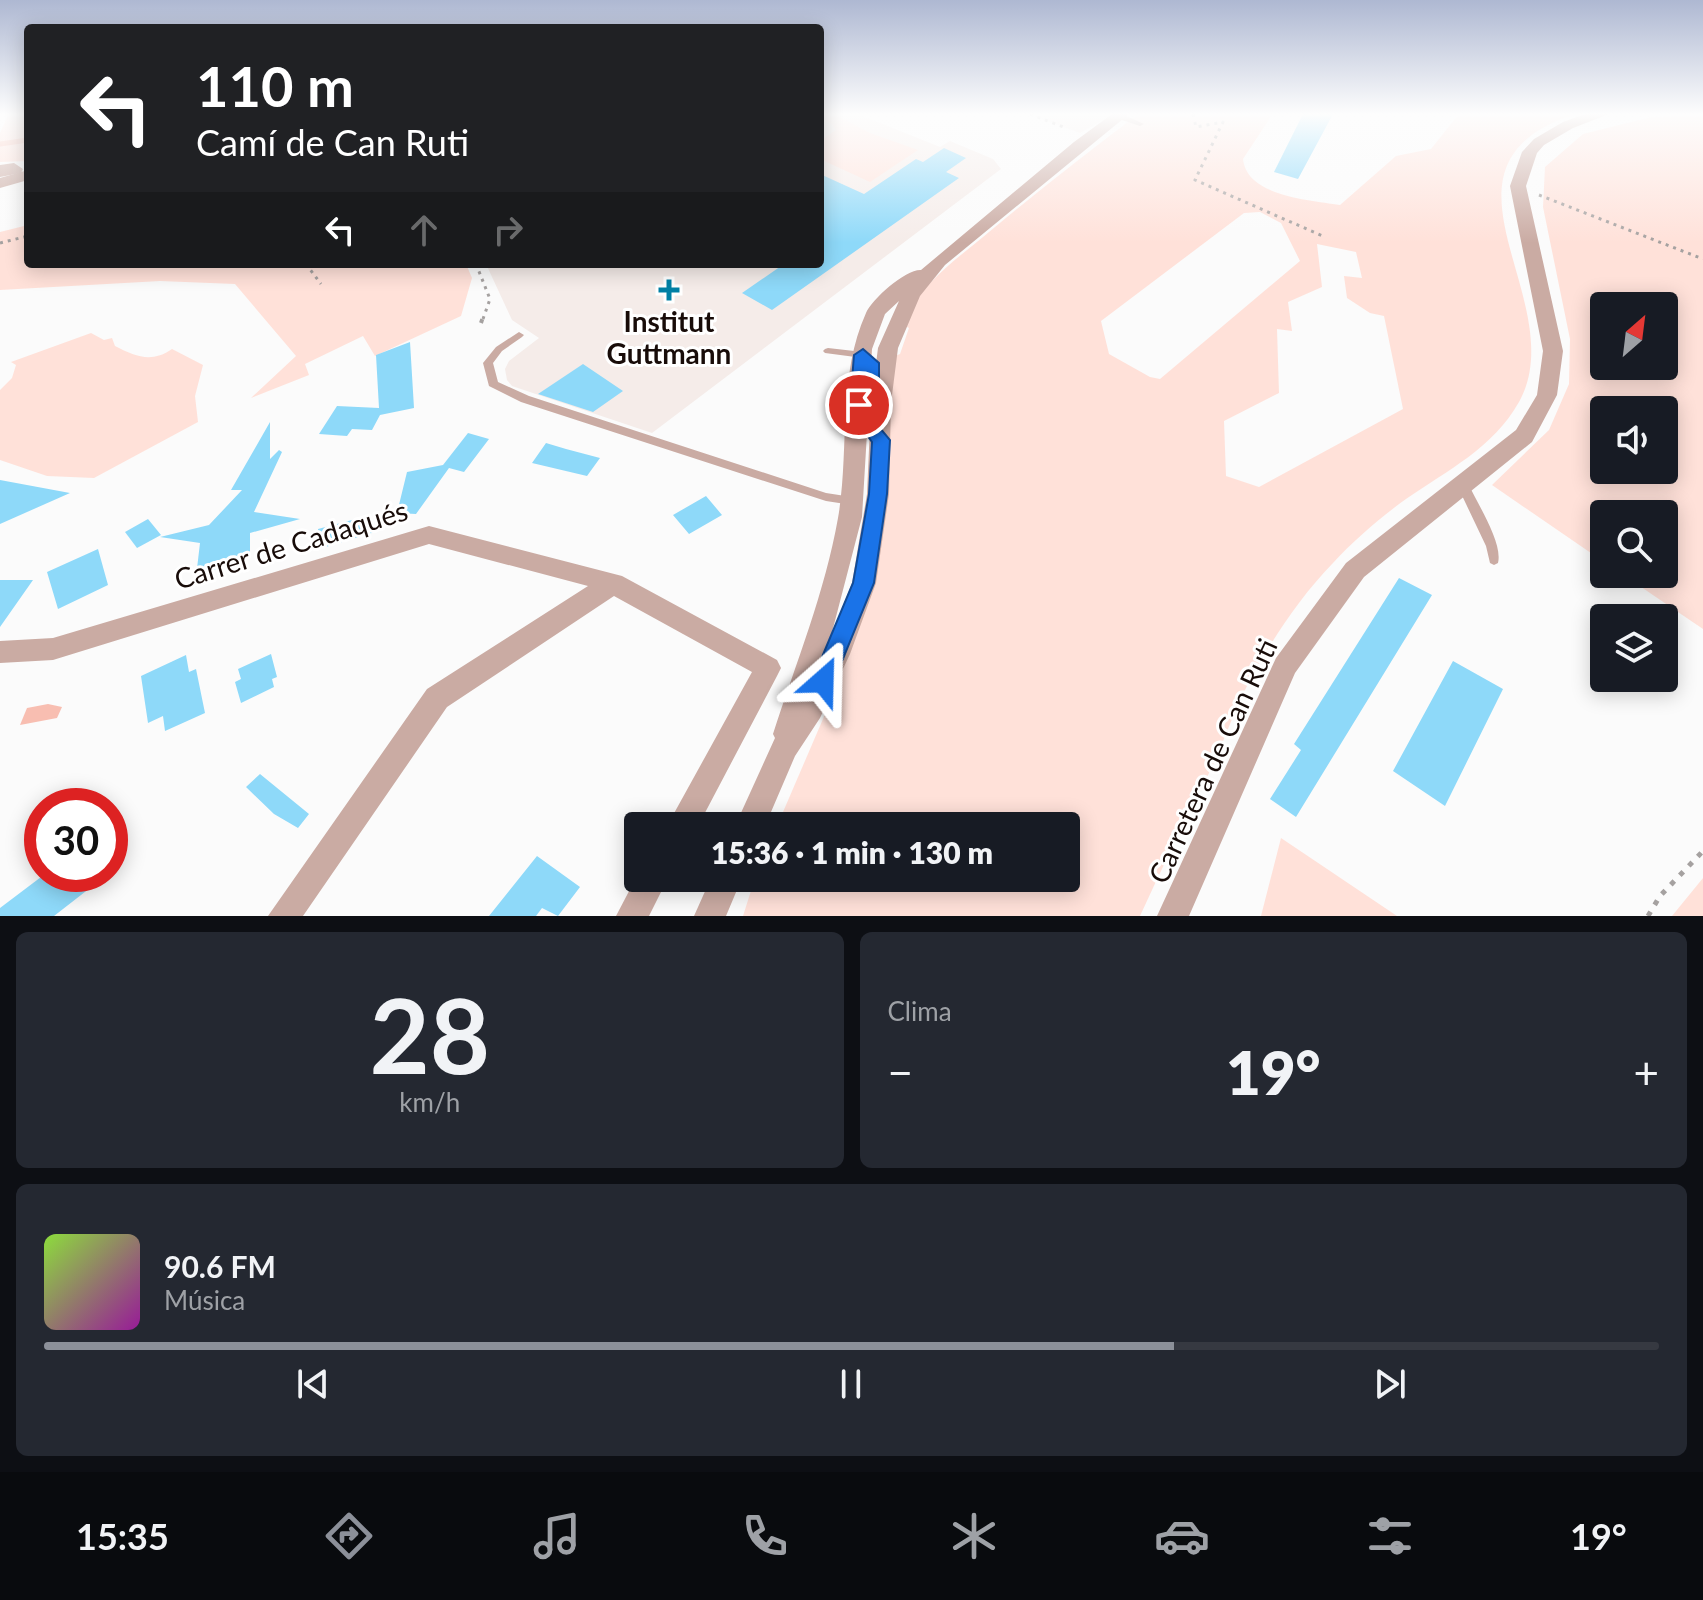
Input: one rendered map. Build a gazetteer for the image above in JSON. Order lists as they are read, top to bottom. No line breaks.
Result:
{"streets":{"street":["Carrer de Cadaqués","Carretera de Can Ruti"]},"places":{"health":["Institut Guttmann"]},"north":"top right","page":{"turn":["110 m","Camí de Can Ruti"],"limit":"30","trip":"15:36 · 1 min · 130 m","tile":[["28","km/h"],"Clima"],"heat":["−","19°","+"],"song":["90.6 FM","Música"],"tabs":["15:35","19°"]}}
